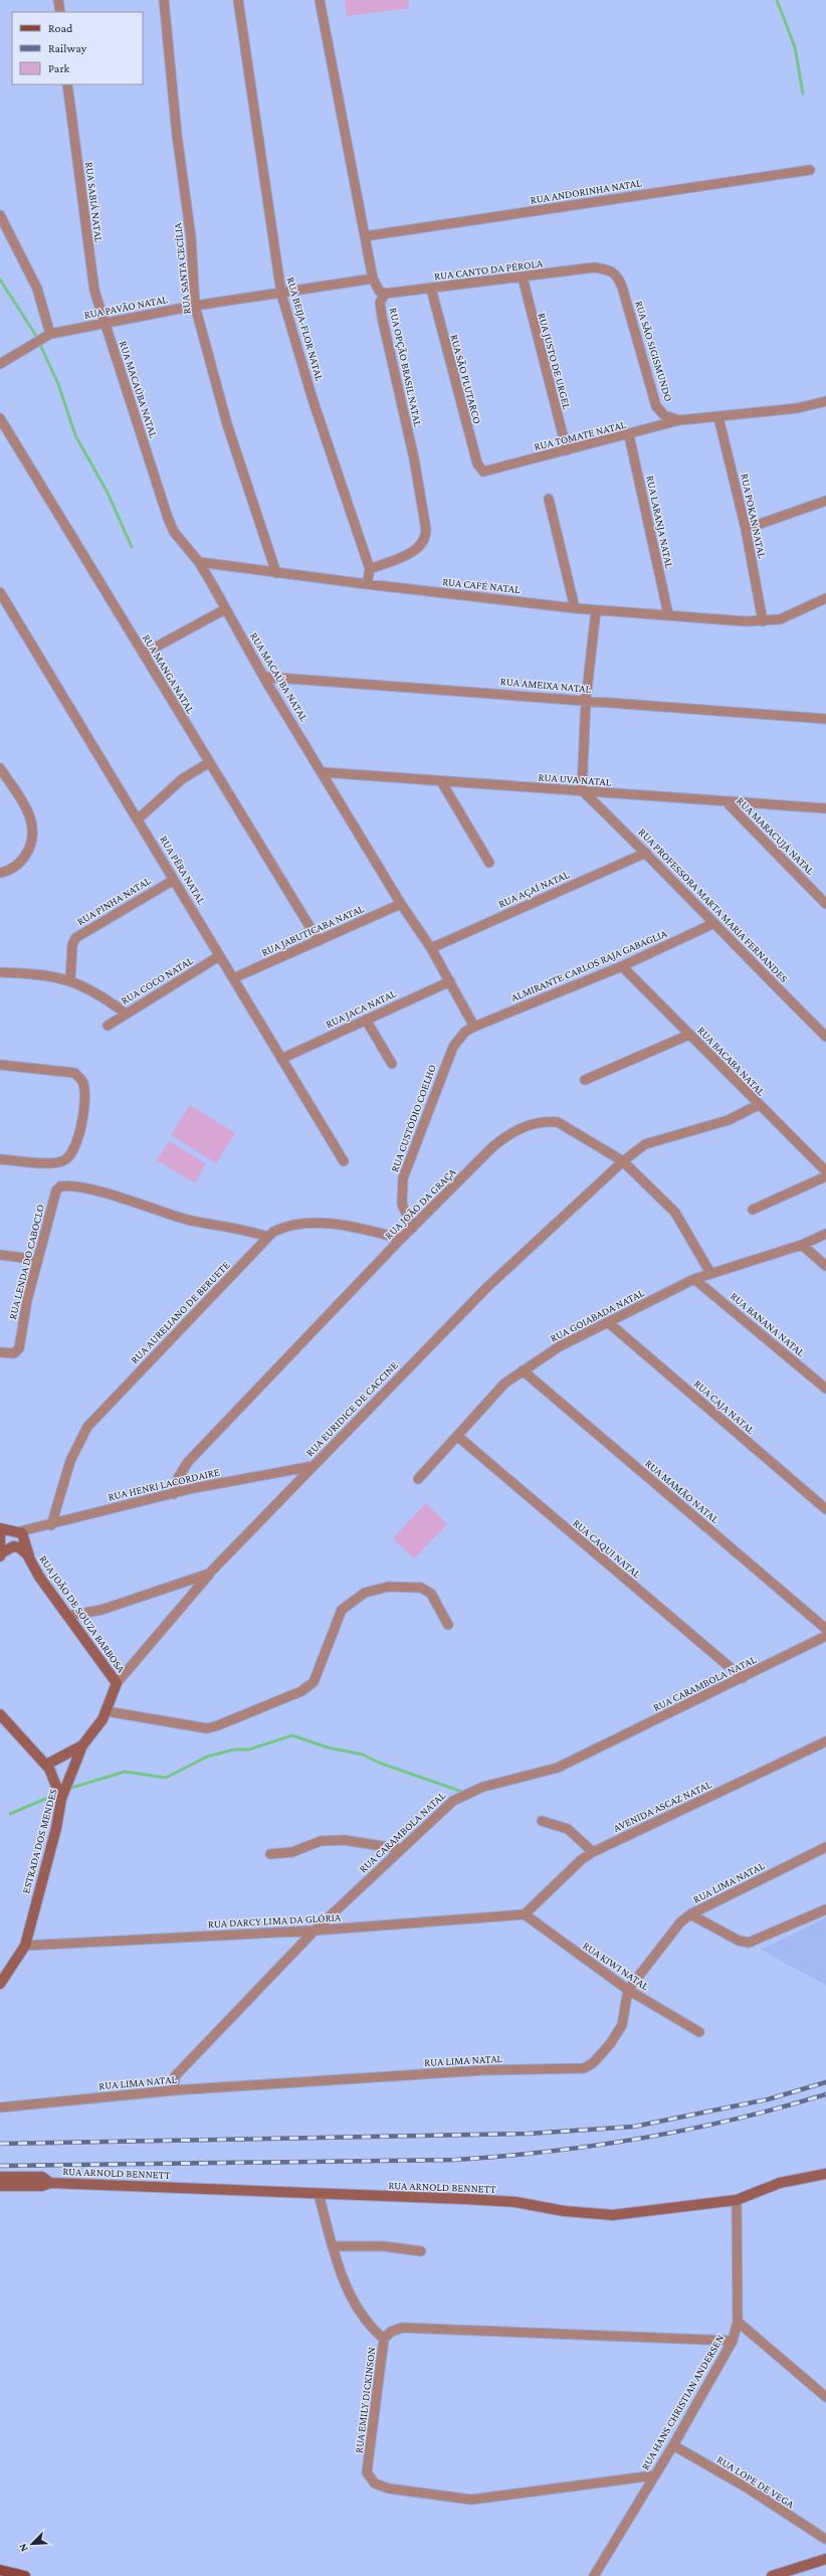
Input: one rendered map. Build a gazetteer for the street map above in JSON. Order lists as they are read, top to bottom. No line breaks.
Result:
{"streets":{"street":["RUA ANDORINHA NATAL","RUA SABIÁ NATAL","RUA SANTA CECÍLIA","RUA CANTO DA PÉROLA","RUA PAVÃO NATAL","RUA BEIJA-FLOR NATAL","RUA SÃO SIGISMUNDO","RUA JUSTO DE URGEL","RUA OPÇÃO BRASIL NATAL","RUA SÃO PLUTARCO","RUA MACAÚBA NATAL","RUA TOMATE NATAL","RUA POKAN NATAL","RUA LARANJA NATAL","RUA CAFÉ NATAL","RUA MANGA NATAL","RUA AMEIXA NATAL","RUA UVA NATAL","RUA MARACUJÁ NATAL","RUA PÊRA NATAL","RUA AÇAÍ NATAL","RUA PINHA NATAL","RUA PROFESSORA MARTA MARIA FERNANDES","RUA JABUTICABA NATAL","ALMIRANTE CARLOS RAJA GABAGLIA","RUA COCO NATAL","RUA JACA NATAL","RUA BACABA NATAL","RUA CUSTÓDIO COELHO","RUA JOÃO DA GRAÇA","RUA LENDA DO CABOCLO","RUA AURELIANO DE BERUETE","RUA GOIABADA NATAL","RUA BANANA NATAL","RUA CAJA NATAL","RUA EURIDICE DE CACCINE","RUA HENRI LACORDAIRE","RUA MAMÃO NATAL","RUA CAQUI NATAL","RUA JOÃO DE SOUZA BARBOSA","RUA CARAMBOLA NATAL","AVENIDA ASCAZ NATAL","ESTRADA DOS MENDES","RUA LIMA NATAL","RUA DARCY LIMA DA GLÓRIA","RUA KIWI NATAL","RUA ARNOLD BENNETT","RUA EMILY DICKINSON","RUA HANS CHRISTIAN ANDERSEN","RUA LOPE DE VEGA"]},"crossings":[["RUA ANDORINHA NATAL","RUA OPÇÃO BRASIL NATAL"],["RUA SABIÁ NATAL","RUA PAVÃO NATAL"],["RUA SABIÁ NATAL","RUA MACAÚBA NATAL"],["RUA SANTA CECÍLIA","RUA PAVÃO NATAL"],["RUA SANTA CECÍLIA","RUA CAFÉ NATAL"],["RUA CANTO DA PÉROLA","RUA SÃO SIGISMUNDO"],["RUA CANTO DA PÉROLA","RUA JUSTO DE URGEL"],["RUA CANTO DA PÉROLA","RUA OPÇÃO BRASIL NATAL"],["RUA CANTO DA PÉROLA","RUA SÃO PLUTARCO"],["RUA PAVÃO NATAL","RUA BEIJA-FLOR NATAL"],["RUA PAVÃO NATAL","RUA OPÇÃO BRASIL NATAL"],["RUA PAVÃO NATAL","RUA MACAÚBA NATAL"],["RUA BEIJA-FLOR NATAL","RUA OPÇÃO BRASIL NATAL"],["RUA BEIJA-FLOR NATAL","RUA CAFÉ NATAL"],["RUA SÃO SIGISMUNDO","RUA TOMATE NATAL"],["RUA SÃO SIGISMUNDO","RUA POKAN NATAL"],["RUA JUSTO DE URGEL","RUA TOMATE NATAL"],["RUA SÃO PLUTARCO","RUA TOMATE NATAL"],["RUA MACAÚBA NATAL","RUA CAFÉ NATAL"],["RUA MACAÚBA NATAL","RUA AMEIXA NATAL"],["RUA MACAÚBA NATAL","RUA UVA NATAL"],["RUA MACAÚBA NATAL","RUA AÇAÍ NATAL"],["RUA MACAÚBA NATAL","RUA JABUTICABA NATAL"],["RUA MACAÚBA NATAL","ALMIRANTE CARLOS RAJA GABAGLIA"],["RUA MACAÚBA NATAL","RUA JACA NATAL"],["RUA MACAÚBA NATAL","RUA CUSTÓDIO COELHO"],["RUA TOMATE NATAL","RUA LARANJA NATAL"],["RUA POKAN NATAL","RUA CAFÉ NATAL"],["RUA LARANJA NATAL","RUA CAFÉ NATAL"],["RUA MANGA NATAL","RUA JABUTICABA NATAL"],["RUA UVA NATAL","RUA MARACUJÁ NATAL"],["RUA UVA NATAL","RUA PROFESSORA MARTA MARIA FERNANDES"],["RUA PÊRA NATAL","RUA PINHA NATAL"],["RUA PÊRA NATAL","RUA JABUTICABA NATAL"],["RUA PÊRA NATAL","RUA COCO NATAL"],["RUA PÊRA NATAL","RUA JACA NATAL"],["RUA AÇAÍ NATAL","RUA PROFESSORA MARTA MARIA FERNANDES"],["RUA PROFESSORA MARTA MARIA FERNANDES","ALMIRANTE CARLOS RAJA GABAGLIA"],["ALMIRANTE CARLOS RAJA GABAGLIA","RUA BACABA NATAL"],["ALMIRANTE CARLOS RAJA GABAGLIA","RUA CUSTÓDIO COELHO"],["RUA BACABA NATAL","RUA EURIDICE DE CACCINE"],["RUA CUSTÓDIO COELHO","RUA JOÃO DA GRAÇA"],["RUA JOÃO DA GRAÇA","RUA AURELIANO DE BERUETE"],["RUA JOÃO DA GRAÇA","RUA GOIABADA NATAL"],["RUA JOÃO DA GRAÇA","RUA EURIDICE DE CACCINE"],["RUA JOÃO DA GRAÇA","RUA HENRI LACORDAIRE"],["RUA LENDA DO CABOCLO","RUA AURELIANO DE BERUETE"],["RUA AURELIANO DE BERUETE","RUA HENRI LACORDAIRE"],["RUA GOIABADA NATAL","RUA BANANA NATAL"],["RUA GOIABADA NATAL","RUA CAJA NATAL"],["RUA GOIABADA NATAL","RUA MAMÃO NATAL"],["RUA GOIABADA NATAL","RUA CAQUI NATAL"],["RUA EURIDICE DE CACCINE","RUA HENRI LACORDAIRE"],["RUA EURIDICE DE CACCINE","RUA JOÃO DE SOUZA BARBOSA"],["RUA EURIDICE DE CACCINE","ESTRADA DOS MENDES"],["RUA HENRI LACORDAIRE","RUA JOÃO DE SOUZA BARBOSA"],["RUA CAQUI NATAL","RUA CARAMBOLA NATAL"],["RUA JOÃO DE SOUZA BARBOSA","ESTRADA DOS MENDES"],["RUA CARAMBOLA NATAL","RUA LIMA NATAL"],["RUA CARAMBOLA NATAL","RUA DARCY LIMA DA GLÓRIA"],["AVENIDA ASCAZ NATAL","RUA DARCY LIMA DA GLÓRIA"],["AVENIDA ASCAZ NATAL","RUA KIWI NATAL"],["ESTRADA DOS MENDES","RUA DARCY LIMA DA GLÓRIA"],["RUA LIMA NATAL","RUA KIWI NATAL"],["RUA DARCY LIMA DA GLÓRIA","RUA KIWI NATAL"],["RUA ARNOLD BENNETT","RUA HANS CHRISTIAN ANDERSEN"],["RUA EMILY DICKINSON","RUA HANS CHRISTIAN ANDERSEN"],["RUA HANS CHRISTIAN ANDERSEN","RUA LOPE DE VEGA"]],"legend":["Road","Railway","Park"],"north":"bottom left"}
